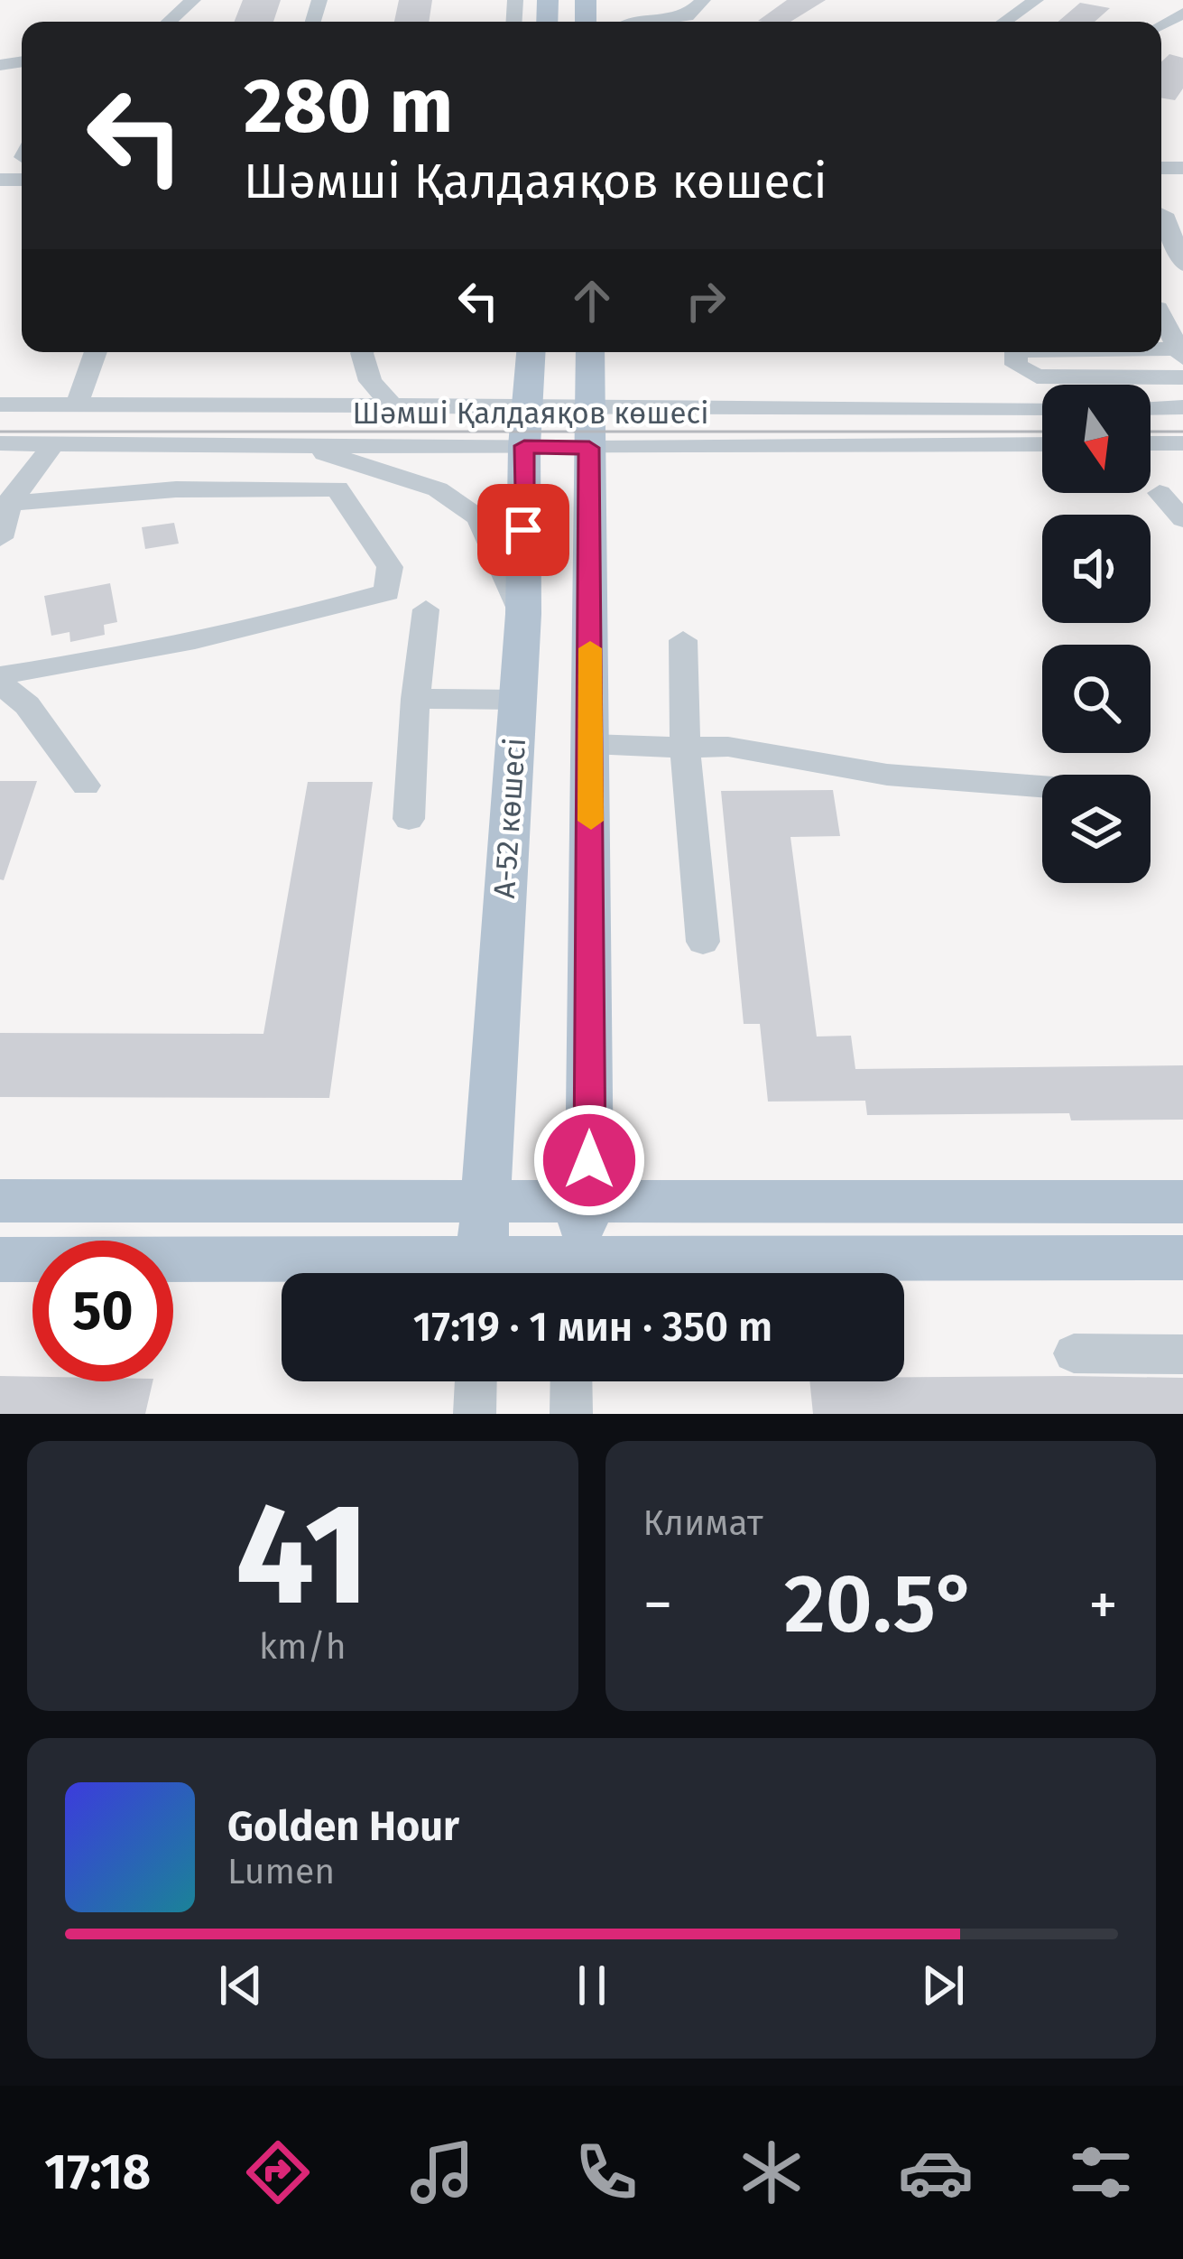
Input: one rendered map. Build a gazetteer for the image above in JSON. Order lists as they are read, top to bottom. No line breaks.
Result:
{"streets":{"main road":["А-52 көшесі"],"street":["Шәмші Қалдаяқов көшесі"]},"crossings":[["Шәмші Қалдаяқов көшесі","А-52 көшесі"]],"north":"bottom","page":{"turn":["280 m","Шәмші Қалдаяқов көшесі"],"limit":"50","trip":"17:19 · 1 мин · 350 m","tile":[["41","km/h"],"Климат"],"heat":["−","20.5°","+"],"song":["Golden Hour","Lumen"],"tabs":"17:18"}}
